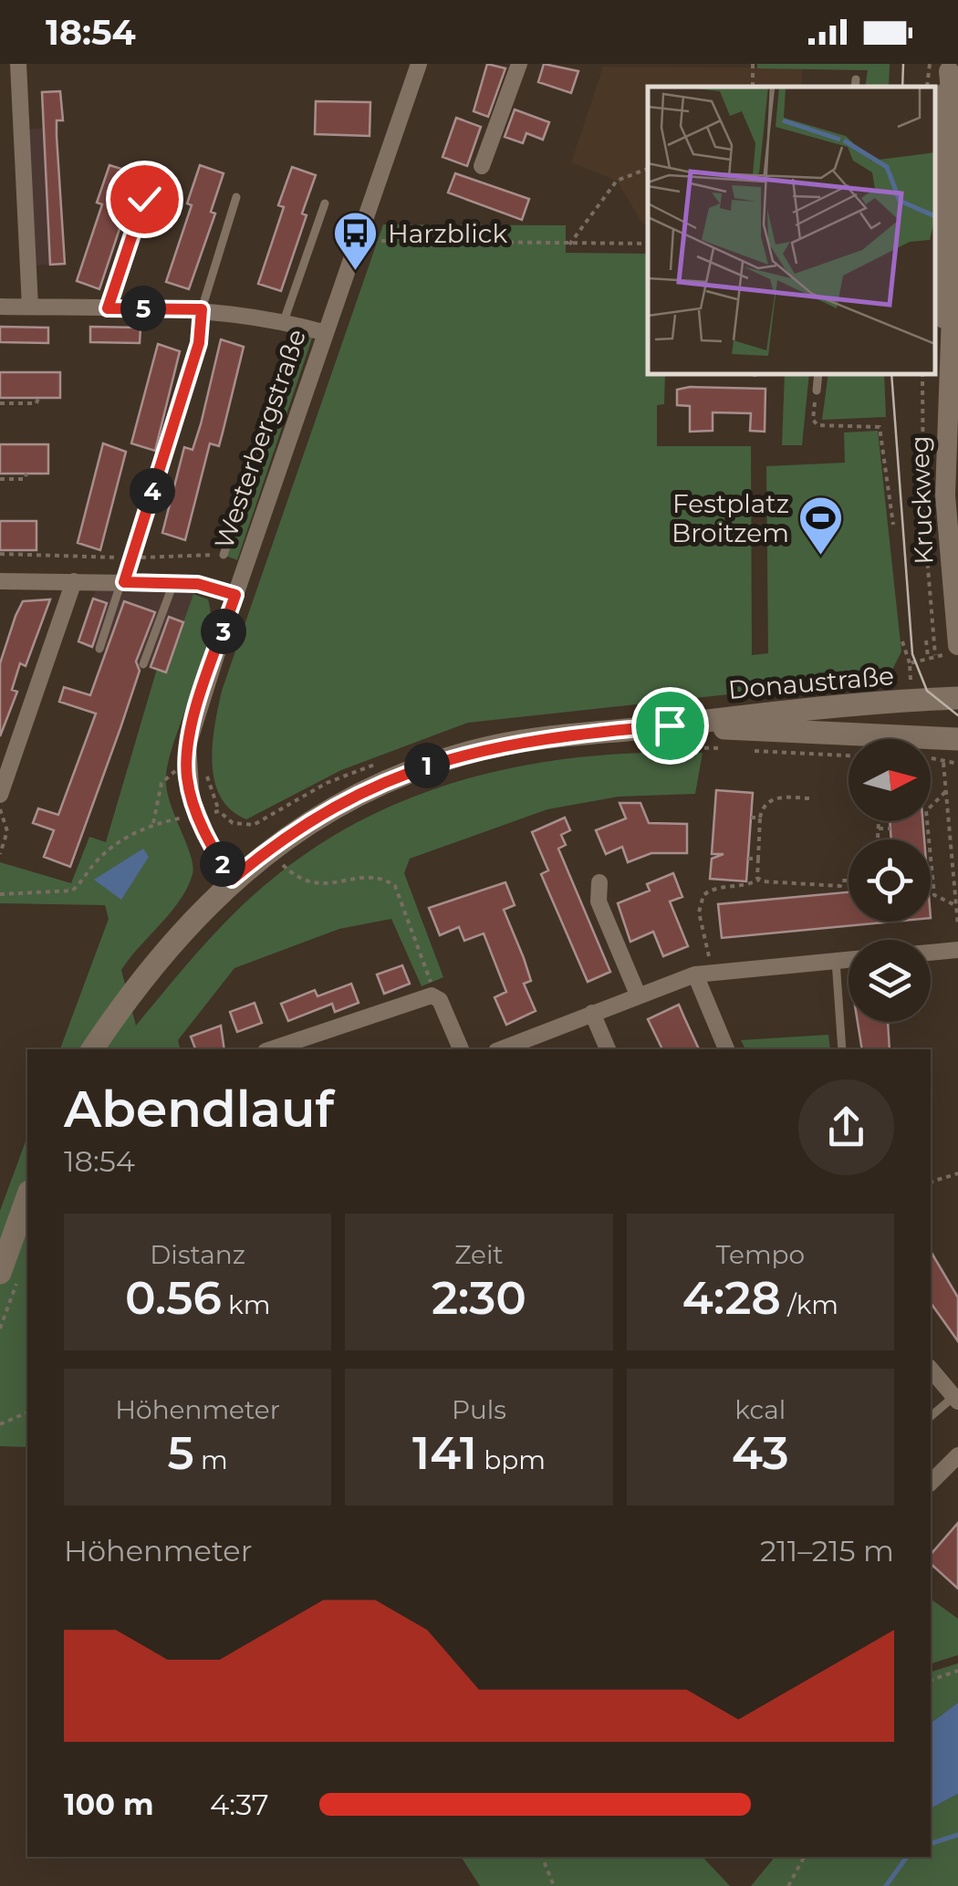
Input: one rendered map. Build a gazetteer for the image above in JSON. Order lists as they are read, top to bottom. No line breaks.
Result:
{"streets":{"main road":["Donaustraße"],"street":["Westerbergstraße","Kruckweg"]},"crossings":[["Westerbergstraße","Donaustraße"]],"places":{"bus stop":["Harzblick"],"sports":["Festplatz Broitzem"]},"north":"right","page":{"status":"18:54","pins":["5","4","3","1","2"],"heading":["Abendlauf","18:54"],"stats":[["Distanz","0.56 km"],["Zeit","2:30"],["Tempo","4:28 /km"],["Höhenmeter","5 m"],["Puls","141 bpm"],["kcal","43"]],"chart":["Höhenmeter","211–215 m"],"list":[{"name":"100 m","note":"4:37"}]}}
